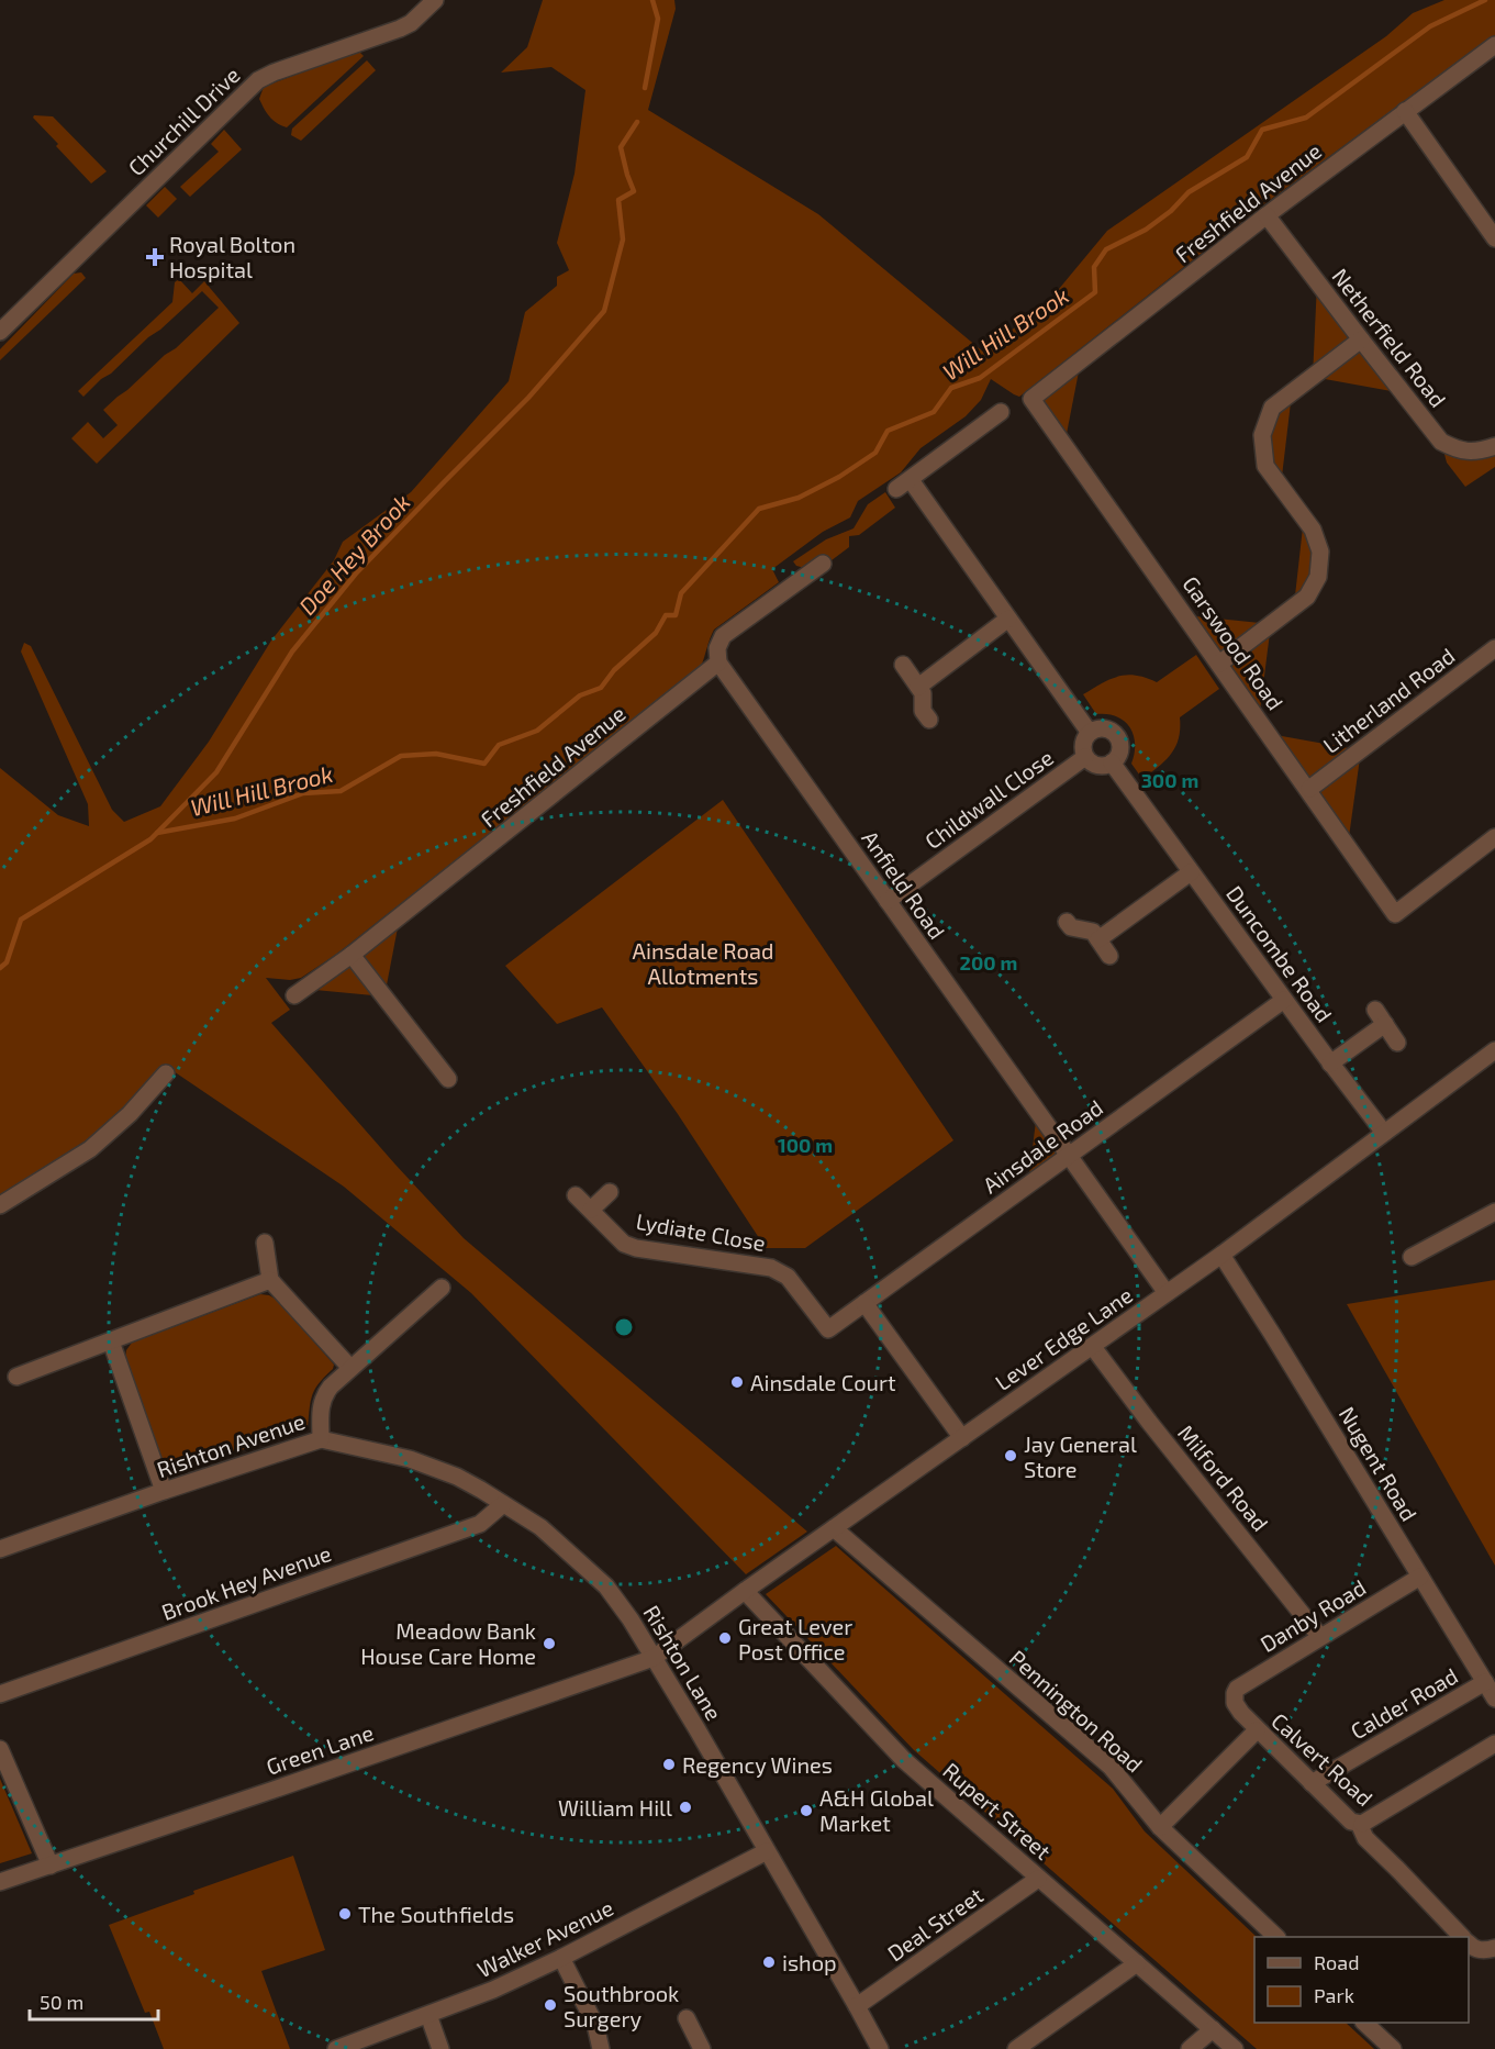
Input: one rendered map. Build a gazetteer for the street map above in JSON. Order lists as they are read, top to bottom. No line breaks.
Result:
{"streets":{"street":["Churchill Drive","Freshfield Avenue","Netherfield Road","Garswood Road","Litherland Road","Childwall Close","Anfield Road","Duncombe Road","Ainsdale Road","Lydiate Close","Lever Edge Lane","Rishton Avenue","Nugent Road","Milford Road","Brook Hey Avenue","Danby Road","Rishton Lane","Calder Road","Pennington Road","Green Lane","Calvert Road","Rupert Street","Deal Street","Walker Avenue"]},"crossings":[["Freshfield Avenue","Netherfield Road"],["Freshfield Avenue","Garswood Road"],["Freshfield Avenue","Anfield Road"],["Garswood Road","Litherland Road"],["Childwall Close","Anfield Road"],["Childwall Close","Duncombe Road"],["Anfield Road","Ainsdale Road"],["Anfield Road","Lever Edge Lane"],["Duncombe Road","Ainsdale Road"],["Duncombe Road","Lever Edge Lane"],["Ainsdale Road","Lydiate Close"],["Lever Edge Lane","Nugent Road"],["Lever Edge Lane","Milford Road"],["Lever Edge Lane","Rishton Lane"],["Lever Edge Lane","Pennington Road"],["Lever Edge Lane","Green Lane"],["Lever Edge Lane","Rupert Street"],["Rishton Avenue","Rishton Lane"],["Nugent Road","Danby Road"],["Nugent Road","Calder Road"],["Milford Road","Danby Road"],["Brook Hey Avenue","Rishton Lane"],["Danby Road","Calvert Road"],["Rishton Lane","Green Lane"],["Rishton Lane","Deal Street"],["Rishton Lane","Walker Avenue"],["Calder Road","Calvert Road"],["Rupert Street","Deal Street"]],"water":["Will Hill Brook","Doe Hey Brook"],"parks":["Ainsdale Road Allotments"],"places":{"health":["Royal Bolton Hospital"],"other":["Ainsdale Court","Jay General Store","Great Lever Post Office","Meadow Bank House Care Home","Regency Wines","William Hill","A&H Global Market","The Southfields","ishop","Southbrook Surgery"]},"legend":["Road","Park"],"scale_bar":"50 m","rings":["300 m","200 m","100 m"]}
